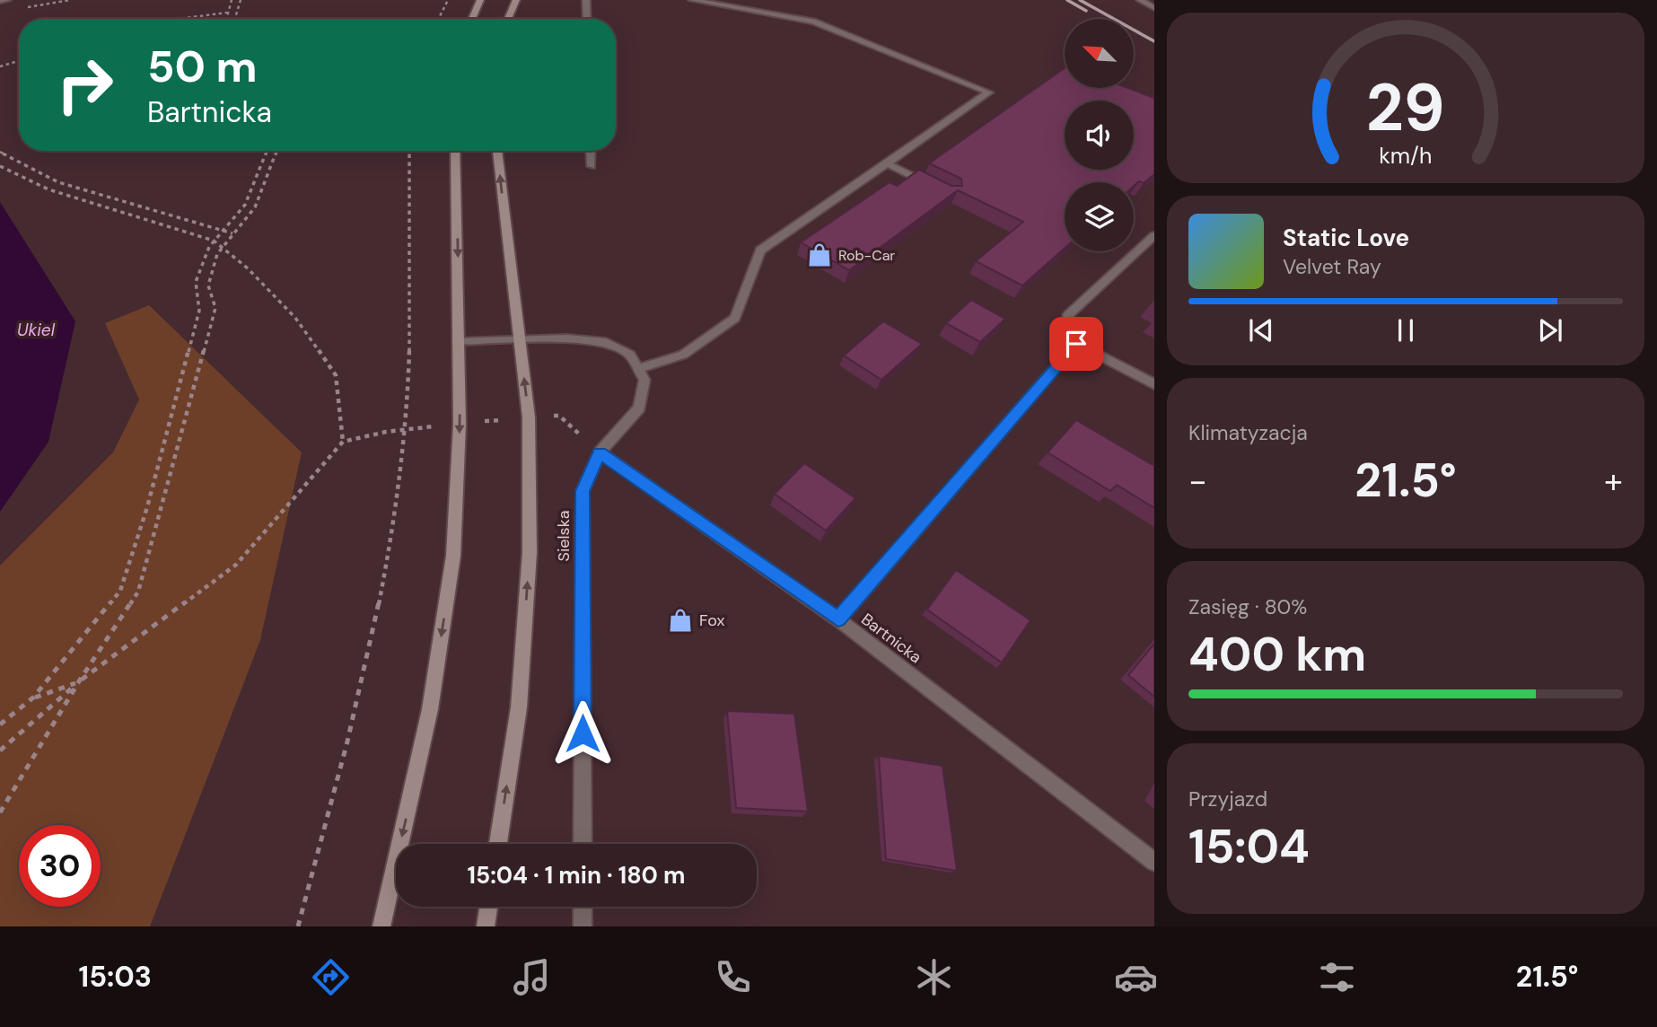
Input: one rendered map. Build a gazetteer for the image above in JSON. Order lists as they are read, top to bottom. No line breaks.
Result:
{"streets":{"street":["Sielska","Bartnicka"]},"crossings":[["Sielska","Bartnicka"]],"water":["Ukiel"],"places":{"shop":["Rob-Car","Fox"]},"north":"top left","page":{"turn":["50 m","Bartnicka"],"song":["Static Love","Velvet Ray"],"tile":["Klimatyzacja",["Zasięg · 80%","400 km"],["Przyjazd","15:04"]],"heat":["−","21.5°","+"],"limit":"30","trip":"15:04 · 1 min · 180 m","tabs":["15:03","21.5°"],"gauge":["29","km/h"]}}
